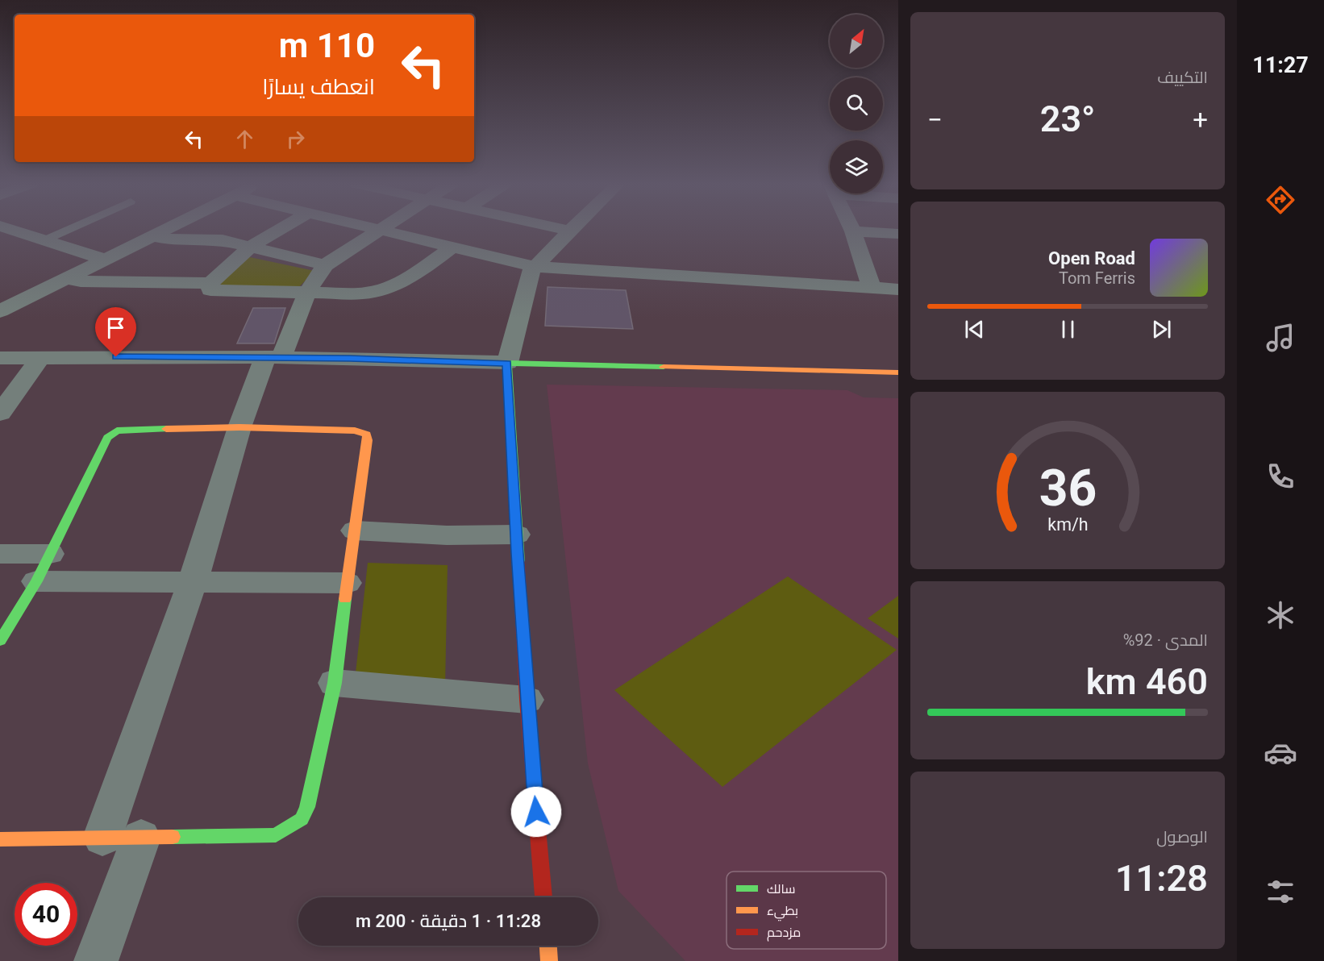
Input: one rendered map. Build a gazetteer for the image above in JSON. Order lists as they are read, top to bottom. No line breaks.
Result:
{"legend":["سالك","بطيء","مزدحم"],"north":"top right","page":{"tabs":"11:27","tile":["التكييف",["المدى · 92%","460 km"],["الوصول","11:28"]],"turn":["110 m","انعطف يسارًا"],"heat":["−","23°","+"],"song":["Open Road","Tom Ferris"],"limit":"40","trip":"11:28 · 1 دقيقة · 200 m","gauge":["36","km/h"]}}
